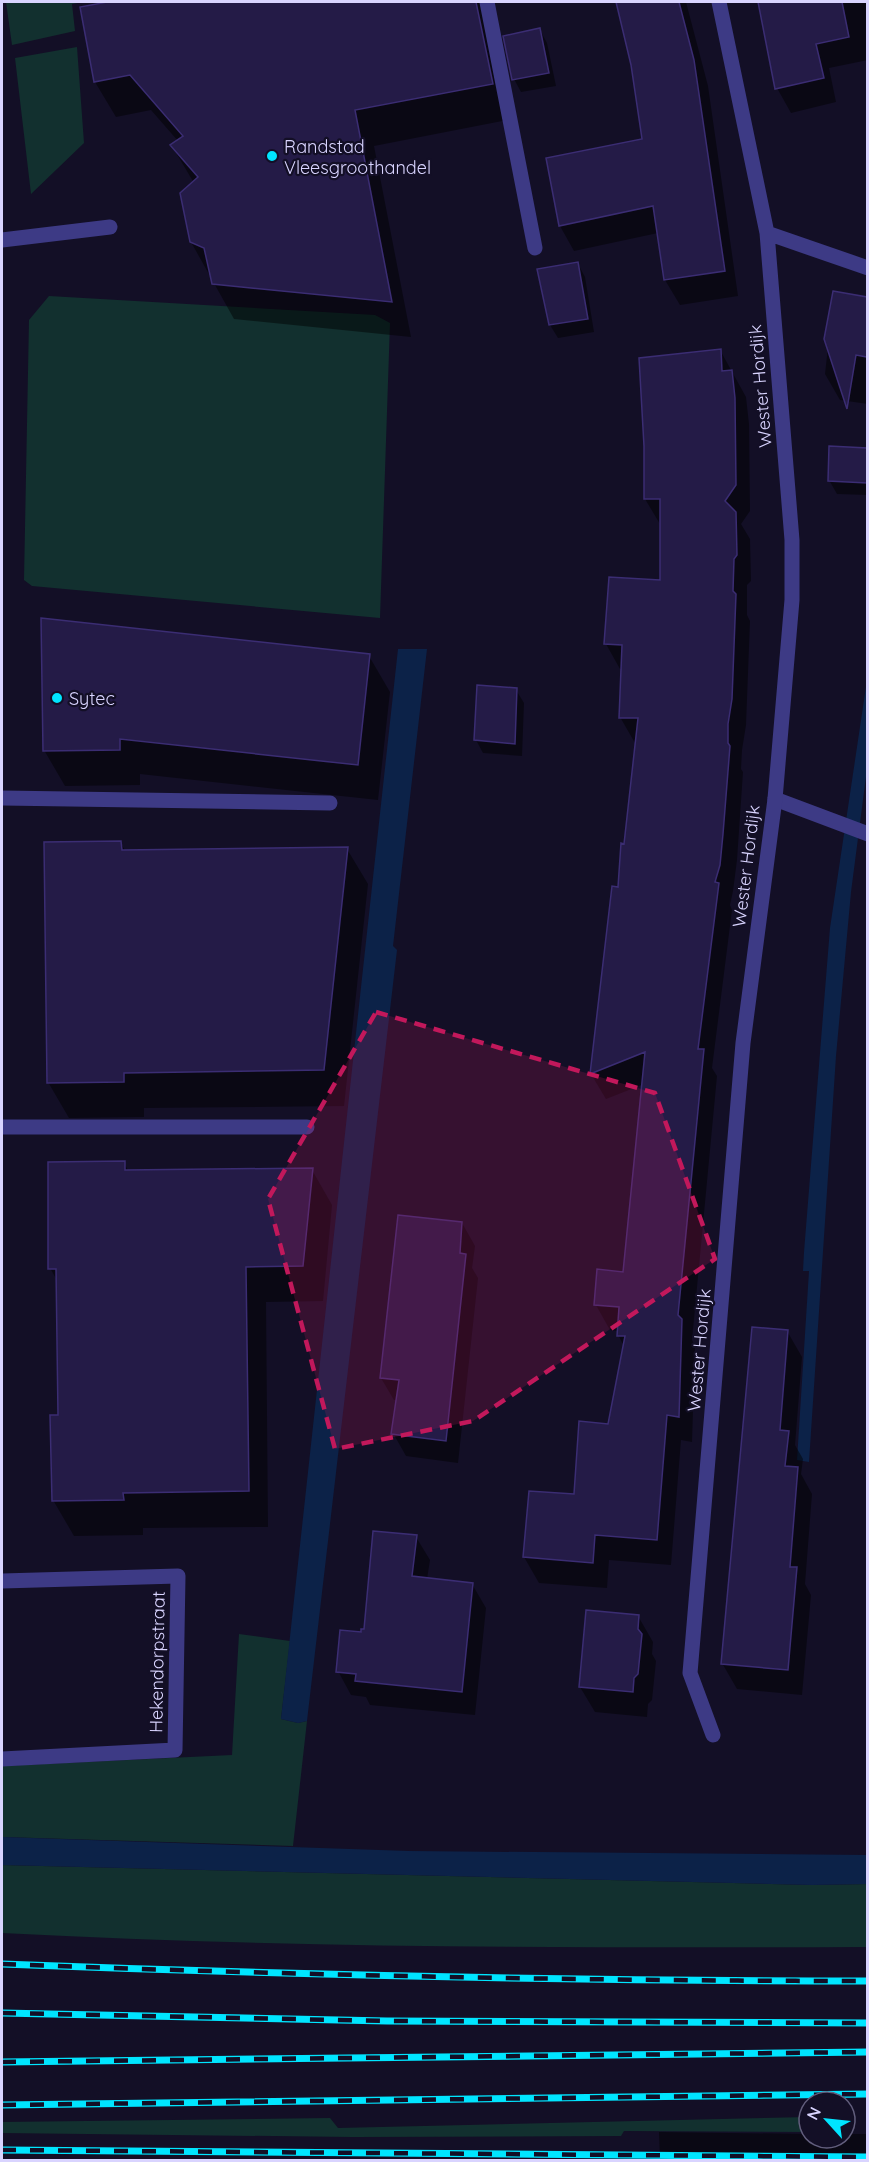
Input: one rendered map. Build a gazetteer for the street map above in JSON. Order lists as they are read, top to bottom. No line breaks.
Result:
{"streets":{"street":["Wester Hordijk","Hekendorpstraat"]},"places":["Randstad Vleesgroothandel","Sytec"],"north":"top left"}
